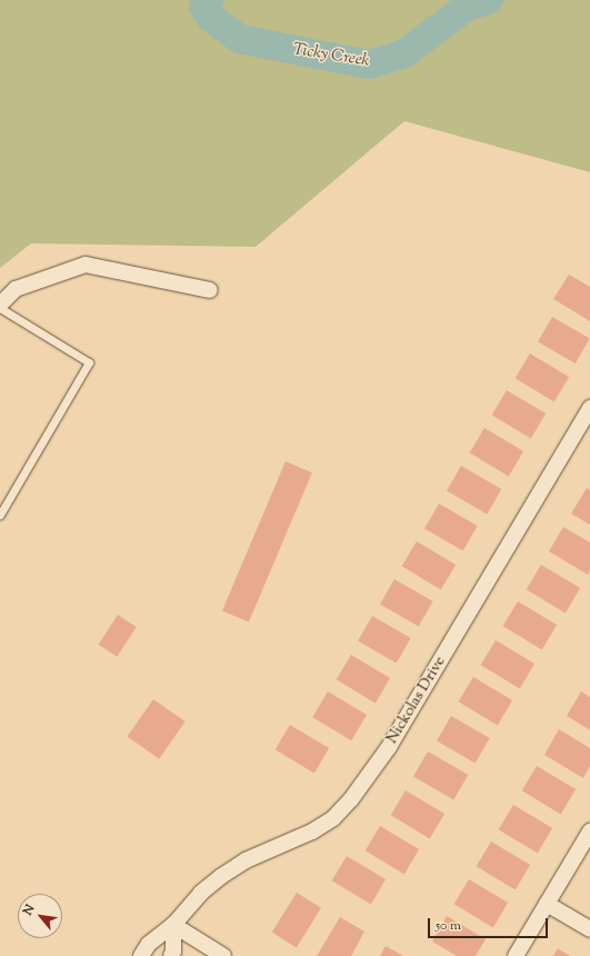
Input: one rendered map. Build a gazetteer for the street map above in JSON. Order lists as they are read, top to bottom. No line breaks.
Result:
{"streets":{"street":["Nickolas Drive"]},"water":["Ticky Creek"],"scale_bar":"50 m","north":"top left"}
